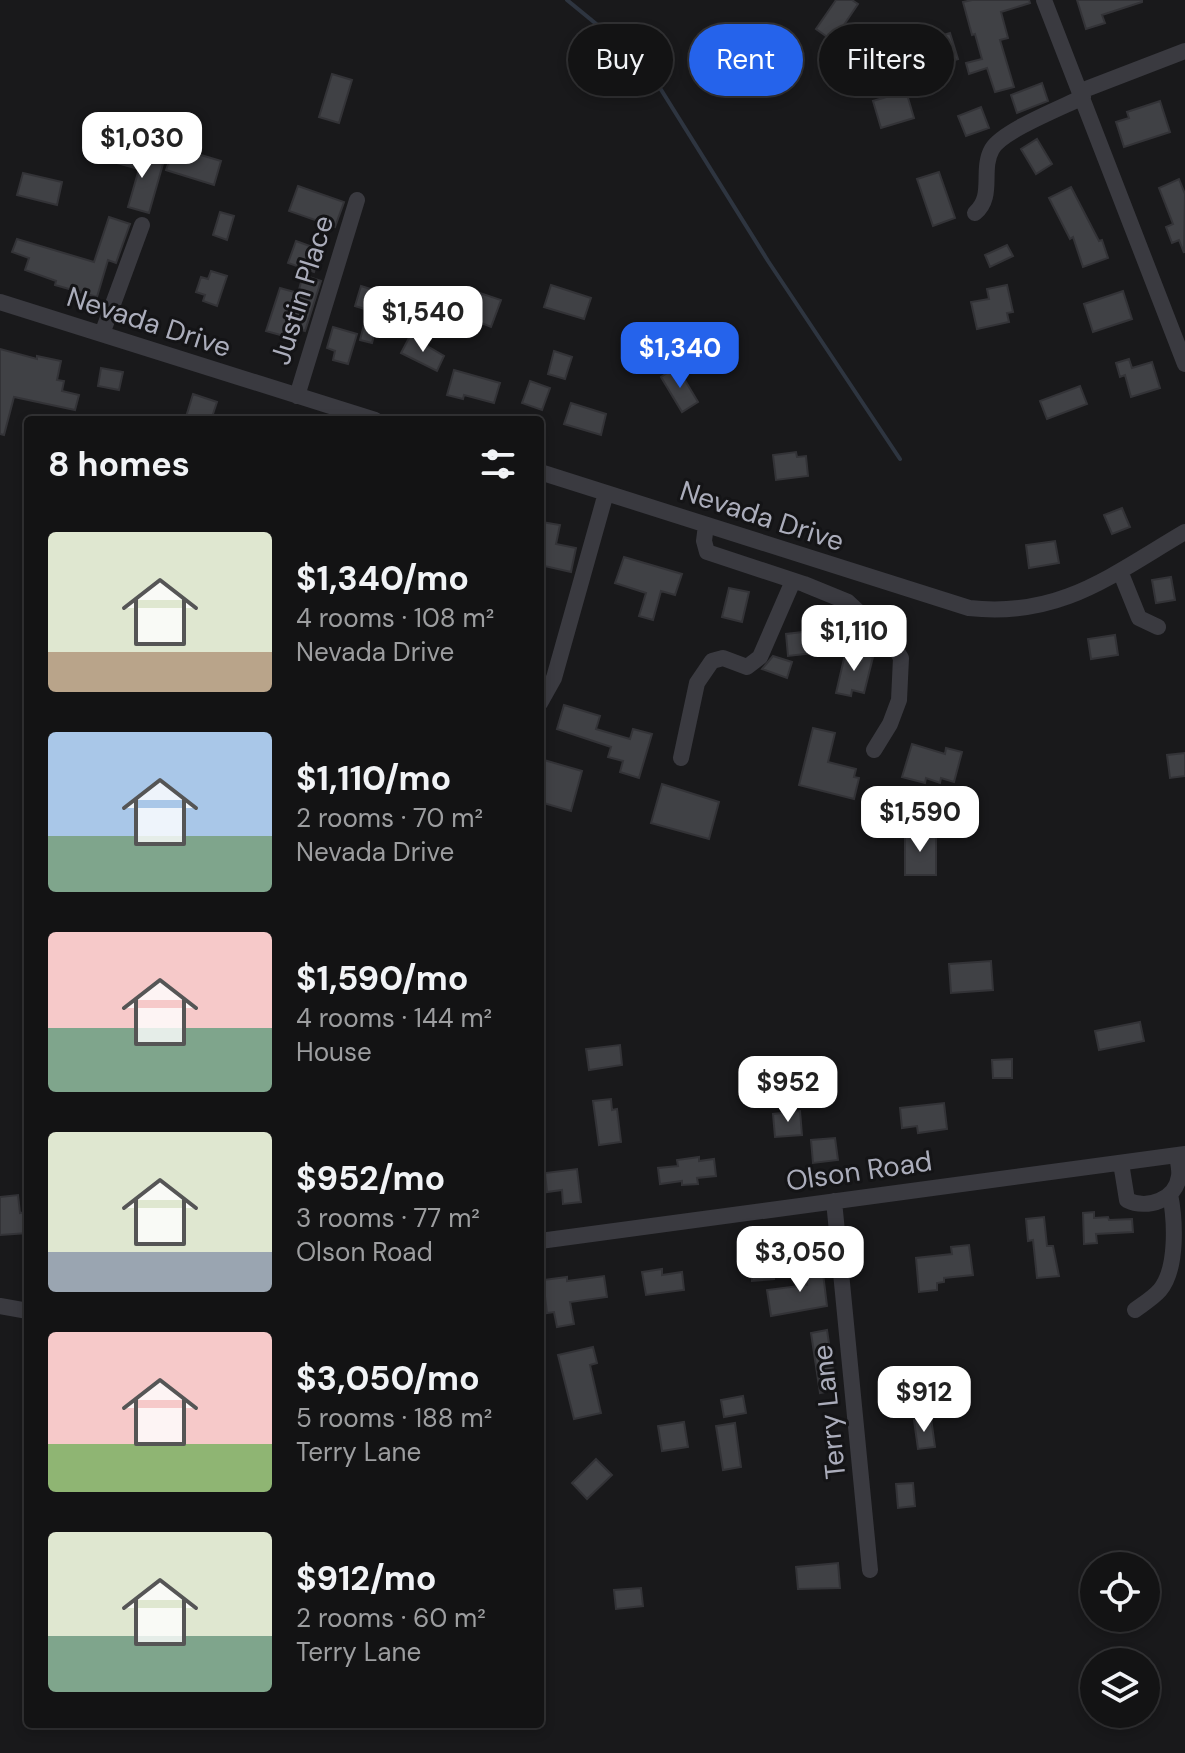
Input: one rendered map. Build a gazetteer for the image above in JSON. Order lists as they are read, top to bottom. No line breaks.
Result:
{"streets":{"street":["Justin Place","Nevada Drive","Olson Road","Terry Lane"]},"crossings":[["Justin Place","Nevada Drive"],["Olson Road","Terry Lane"]],"page":{"chip":["Buy","Rent","Filters"],"price":["$1,030","$1,540","$1,340","$1,110","$1,590","$952","$3,050","$912"],"heading":"8 homes","list":[{"name":"$1,340/mo","note":"4 rooms · 108 m² · Nevada Drive"},{"name":"$1,110/mo","note":"2 rooms · 70 m² · Nevada Drive"},{"name":"$1,590/mo","note":"4 rooms · 144 m² · House"},{"name":"$952/mo","note":"3 rooms · 77 m² · Olson Road"},{"name":"$3,050/mo","note":"5 rooms · 188 m² · Terry Lane"},{"name":"$912/mo","note":"2 rooms · 60 m² · Terry Lane"}]}}
